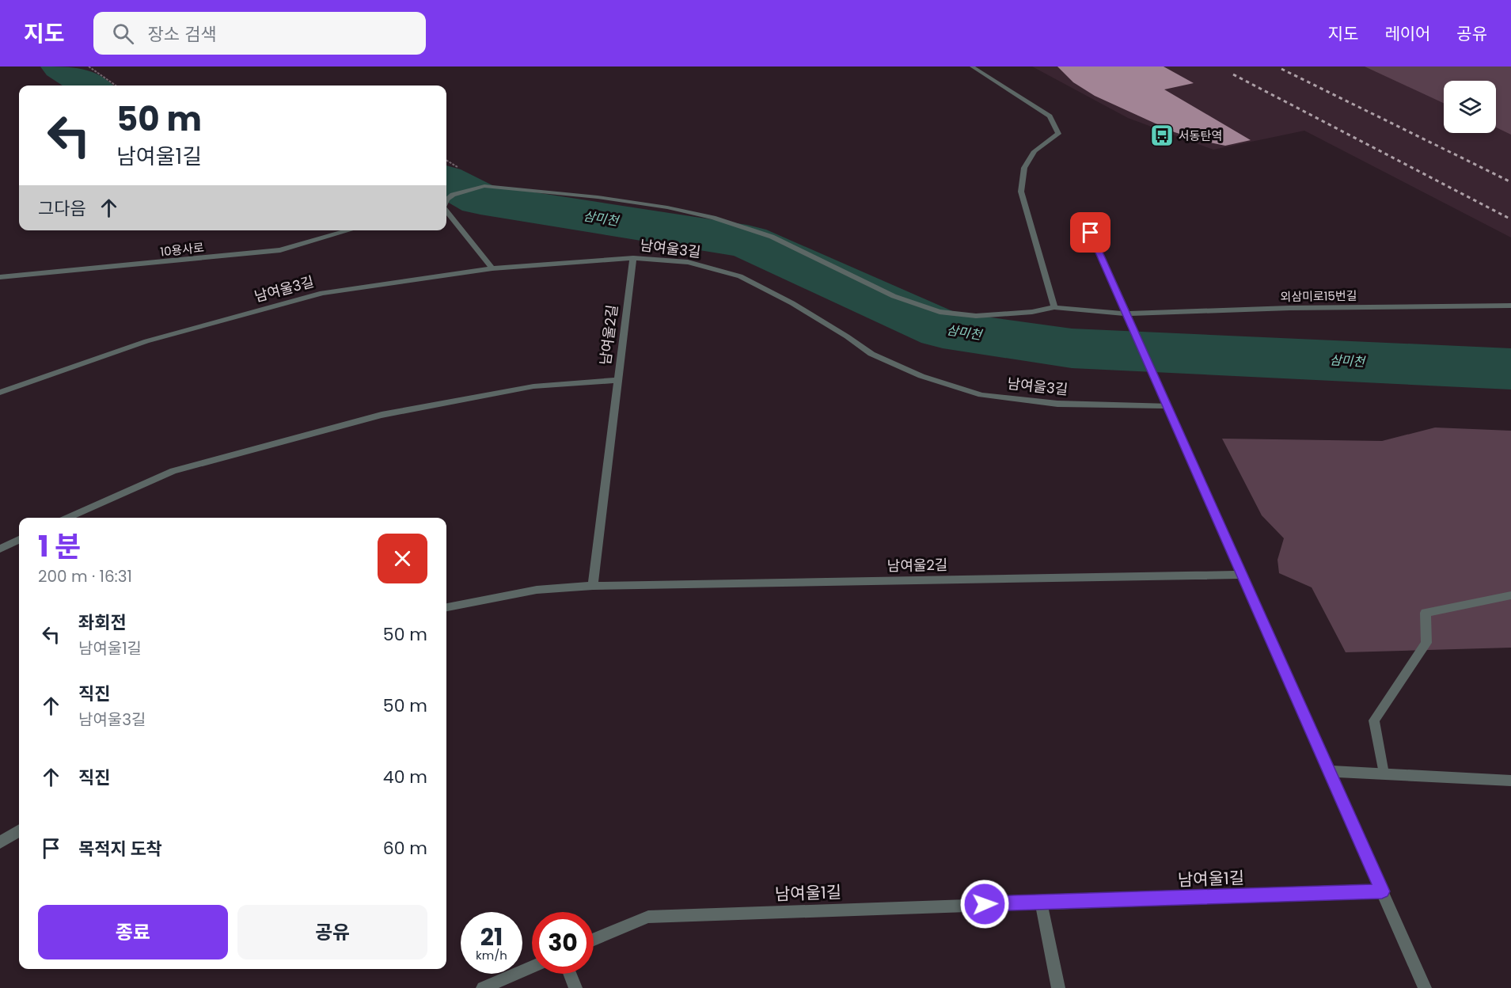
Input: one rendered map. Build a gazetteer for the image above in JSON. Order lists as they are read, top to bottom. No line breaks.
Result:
{"streets":{"street":["남여울3길","10용사로","외삼미로15번길","남여울2길","남여울1길"]},"crossings":[["남여울3길","남여울2길"]],"water":["삼미천"],"places":{"bus stop":["서동탄역"]},"page":{"header":"지도","search":"장소 검색","nav":["지도","레이어","공유"],"turn":["50 m","남여울1길"],"then":"그다음","heading":["1 분","200 m · 16:31"],"list":[{"name":"좌회전","note":"남여울1길","value":"50 m"},{"name":"직진","note":"남여울3길","value":"50 m"},{"name":"직진","value":"40 m"},{"name":"목적지 도착","value":"60 m"}],"buttons":["종료","공유"],"speed":"21 km/h","limit":"30"}}
